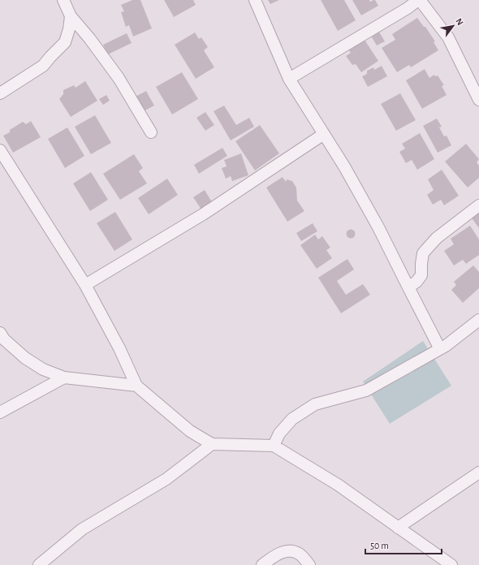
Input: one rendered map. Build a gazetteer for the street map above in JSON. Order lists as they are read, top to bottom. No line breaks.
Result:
{"scale_bar":"50 m","north":"top right"}
